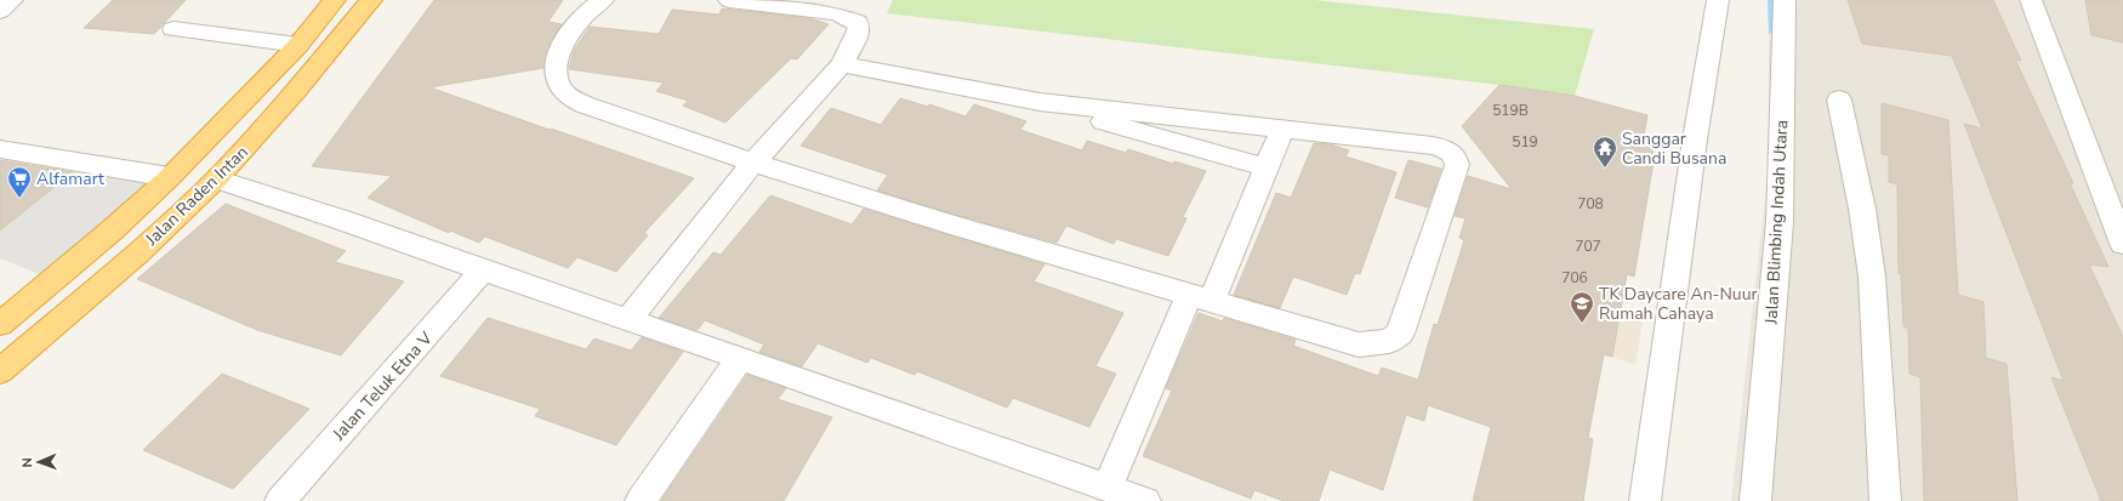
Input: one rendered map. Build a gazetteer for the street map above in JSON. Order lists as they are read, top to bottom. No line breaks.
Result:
{"streets":{"highway":["Jalan Raden Intan"],"street":["Jalan Blimbing Indah Utara","Jalan Teluk Etna V"]},"places":{"temple":["Sanggar Candi Busana"],"supermarket":["Alfamart"],"school or university":["TK Daycare An-Nuur Rumah Cahaya"]},"house_numbers":["519B","519","708","707","706"],"north":"left"}
